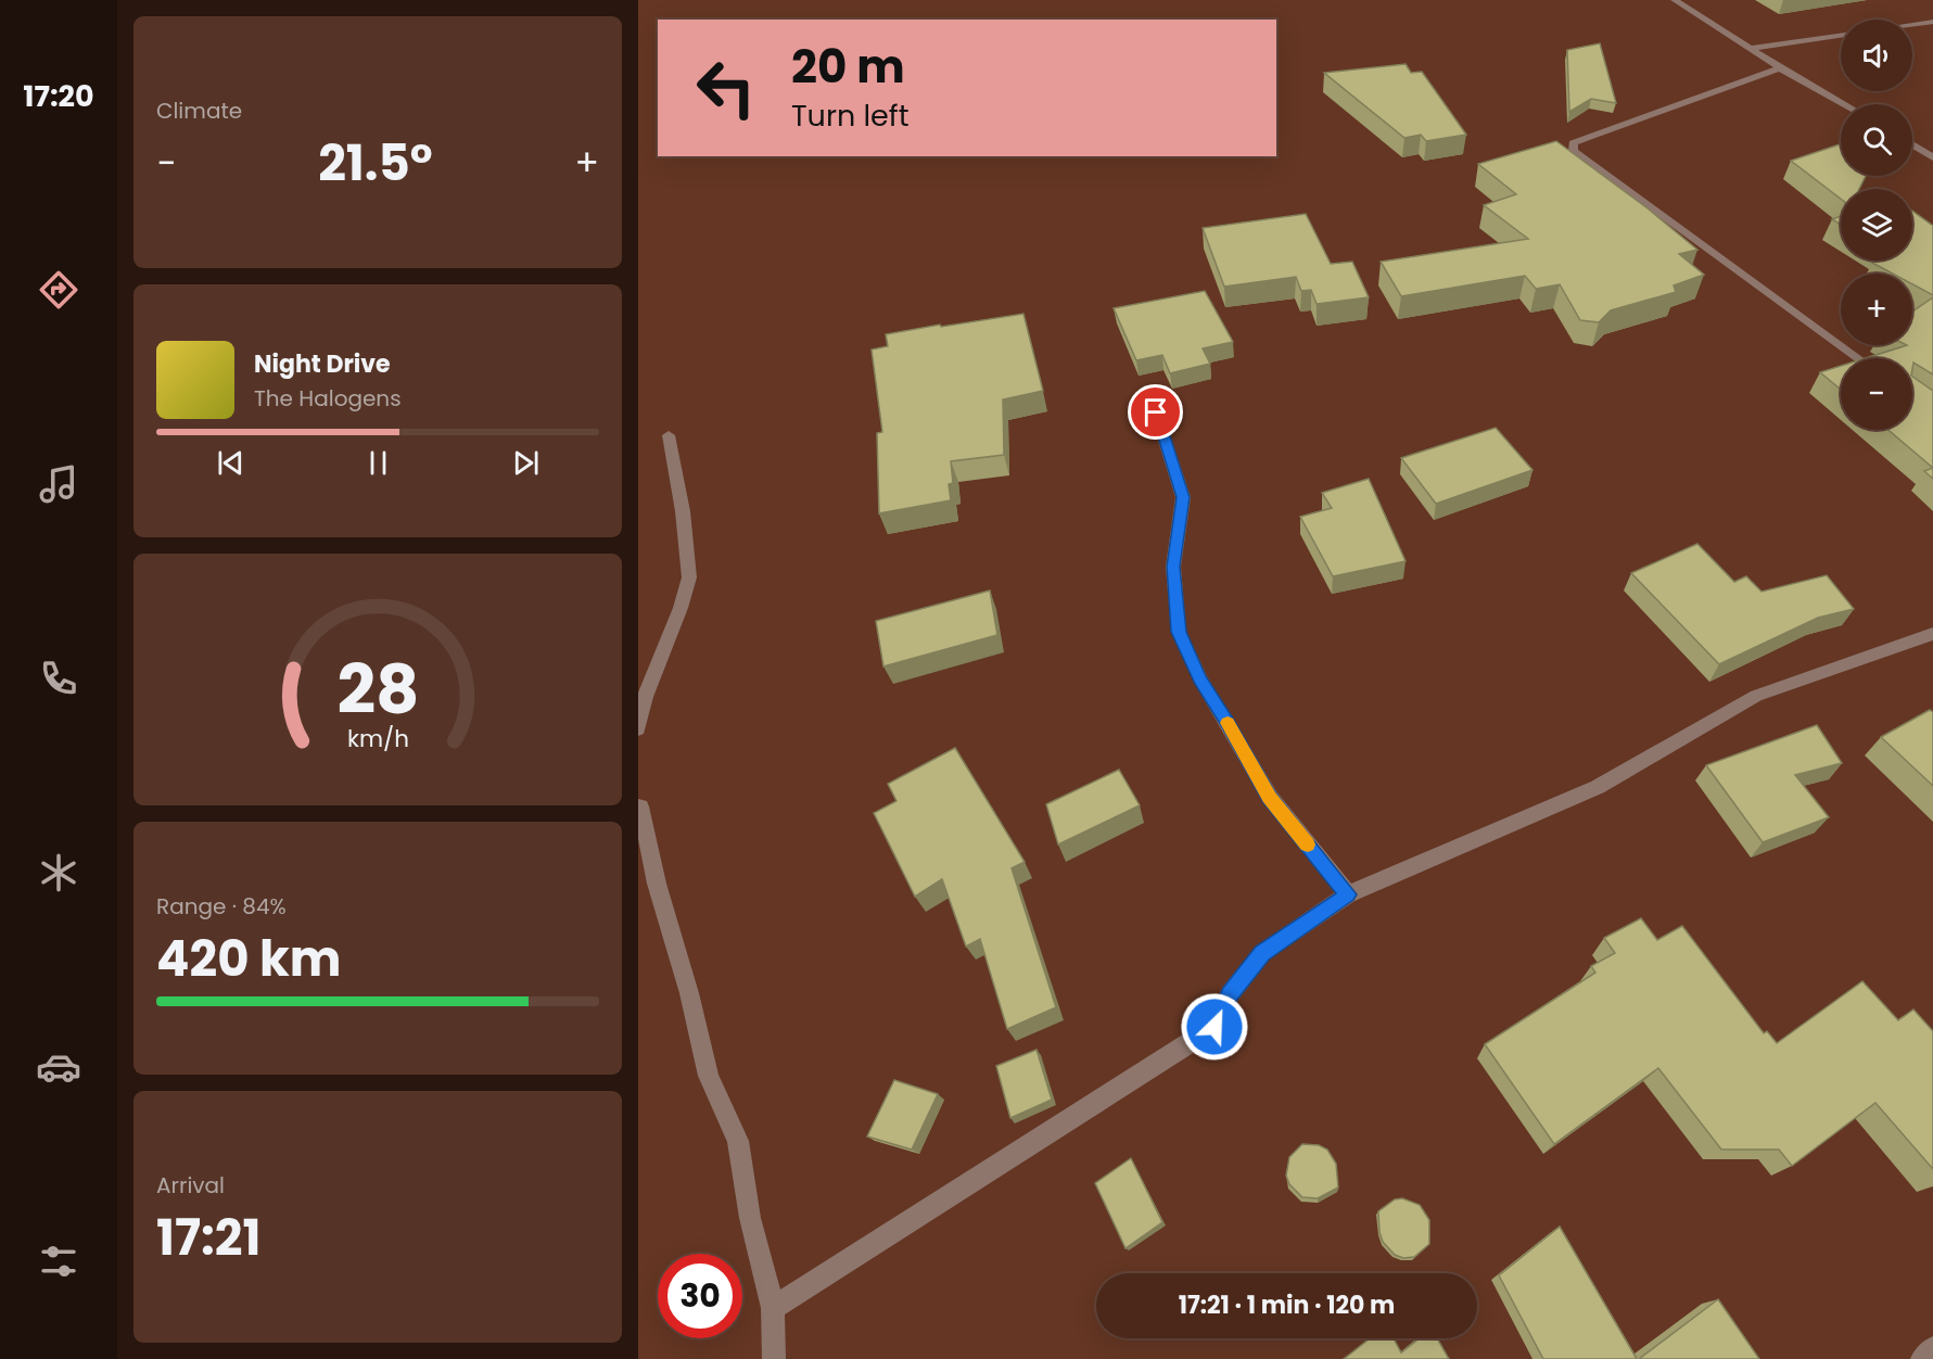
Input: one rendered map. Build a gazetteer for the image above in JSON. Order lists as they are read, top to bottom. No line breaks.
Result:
{"page":{"tabs":"17:20","tile":["Climate",["Range · 84%","420 km"],["Arrival","17:21"]],"map_buttons":["+","−"],"turn":["20 m","Turn left"],"heat":["−","21.5°","+"],"song":["Night Drive","The Halogens"],"limit":"30","trip":"17:21 · 1 min · 120 m","gauge":["28","km/h"]}}
